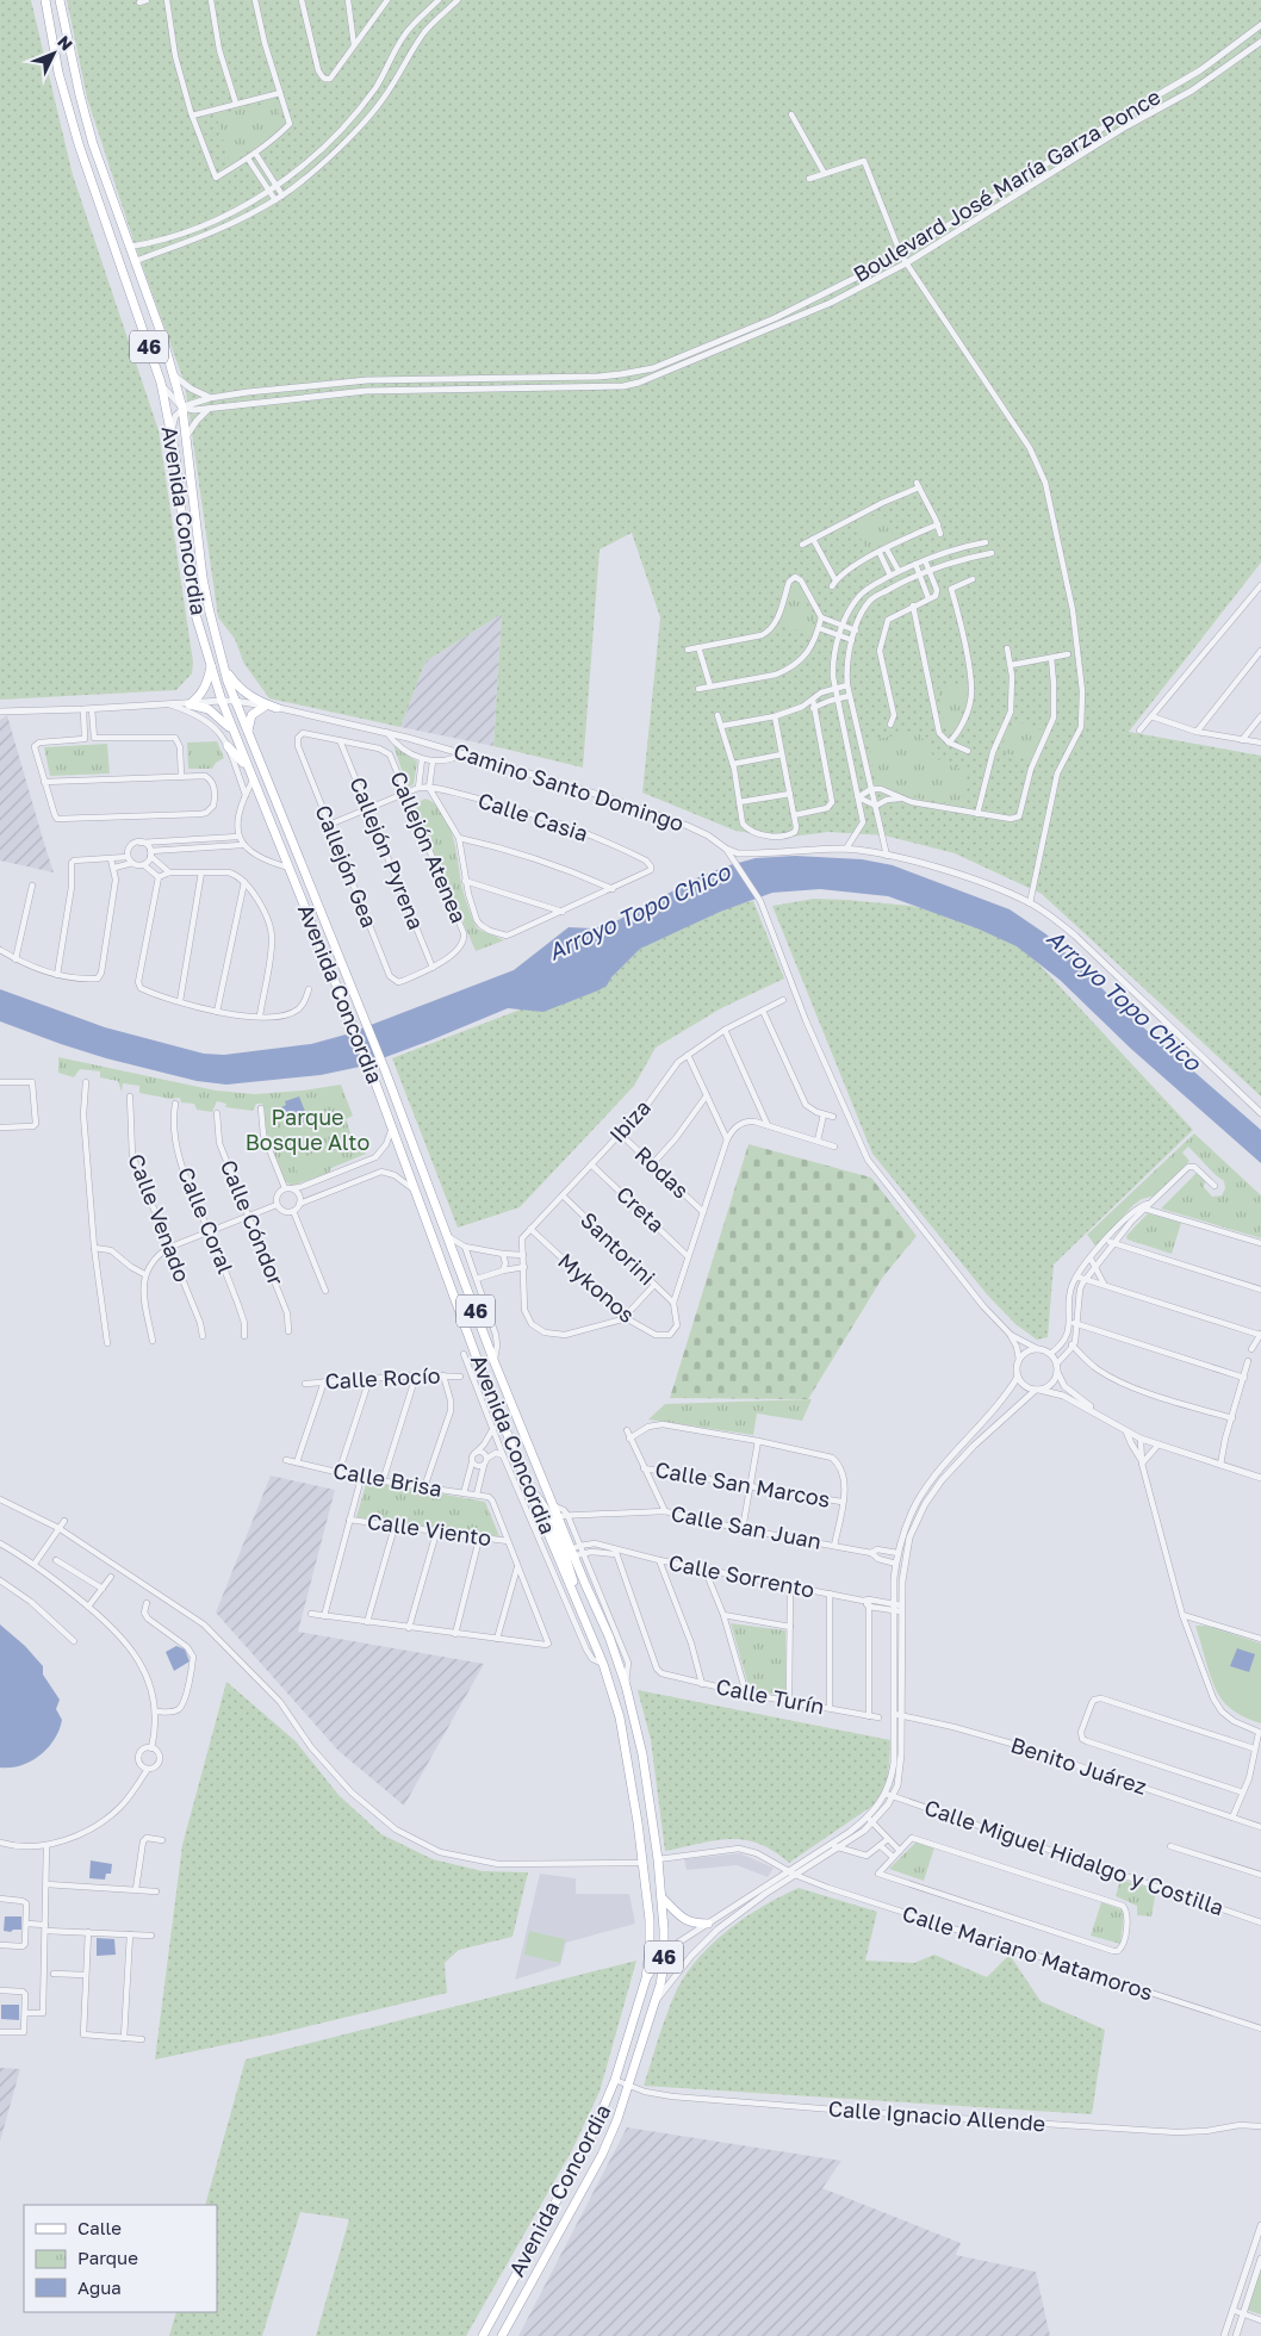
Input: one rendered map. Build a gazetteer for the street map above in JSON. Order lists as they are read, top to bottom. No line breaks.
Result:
{"streets":{"main road":["46","Avenida Concordia"],"street":["Boulevard José María Garza Ponce","Camino Santo Domingo","Calle Casia","Callejón Atenea","Callejón Pyrena","Callejón Gea","Ibiza","Rodas","Creta","Calle Venado","Calle Coral","Calle Cóndor","Santorini","Mykonos","Calle Rocío","Calle Brisa","Calle San Marcos","Calle San Juan","Calle Viento","Calle Sorrento","Calle Turín","Benito Juárez","Calle Miguel Hidalgo y Costilla","Calle Mariano Matamoros","Calle Ignacio Allende"]},"crossings":[["Boulevard José María Garza Ponce","Avenida Concordia"],["Avenida Concordia","Camino Santo Domingo"],["Avenida Concordia","Calle San Juan"],["Avenida Concordia","Calle Sorrento"],["Avenida Concordia","Calle Mariano Matamoros"],["Avenida Concordia","Calle Ignacio Allende"],["Calle Casia","Callejón Atenea"],["Calle Casia","Callejón Pyrena"],["Calle Casia","Callejón Gea"],["Callejón Atenea","Callejón Pyrena"],["Callejón Atenea","Callejón Gea"],["Callejón Pyrena","Callejón Gea"],["Ibiza","Rodas"],["Ibiza","Creta"],["Ibiza","Santorini"],["Ibiza","Mykonos"],["Santorini","Mykonos"],["Calle Brisa","Calle Viento"],["Calle Sorrento","Calle Turín"]],"water":["Arroyo Topo Chico"],"parks":["Parque Bosque Alto"],"legend":["Calle","Parque","Agua"],"north":"top right"}
